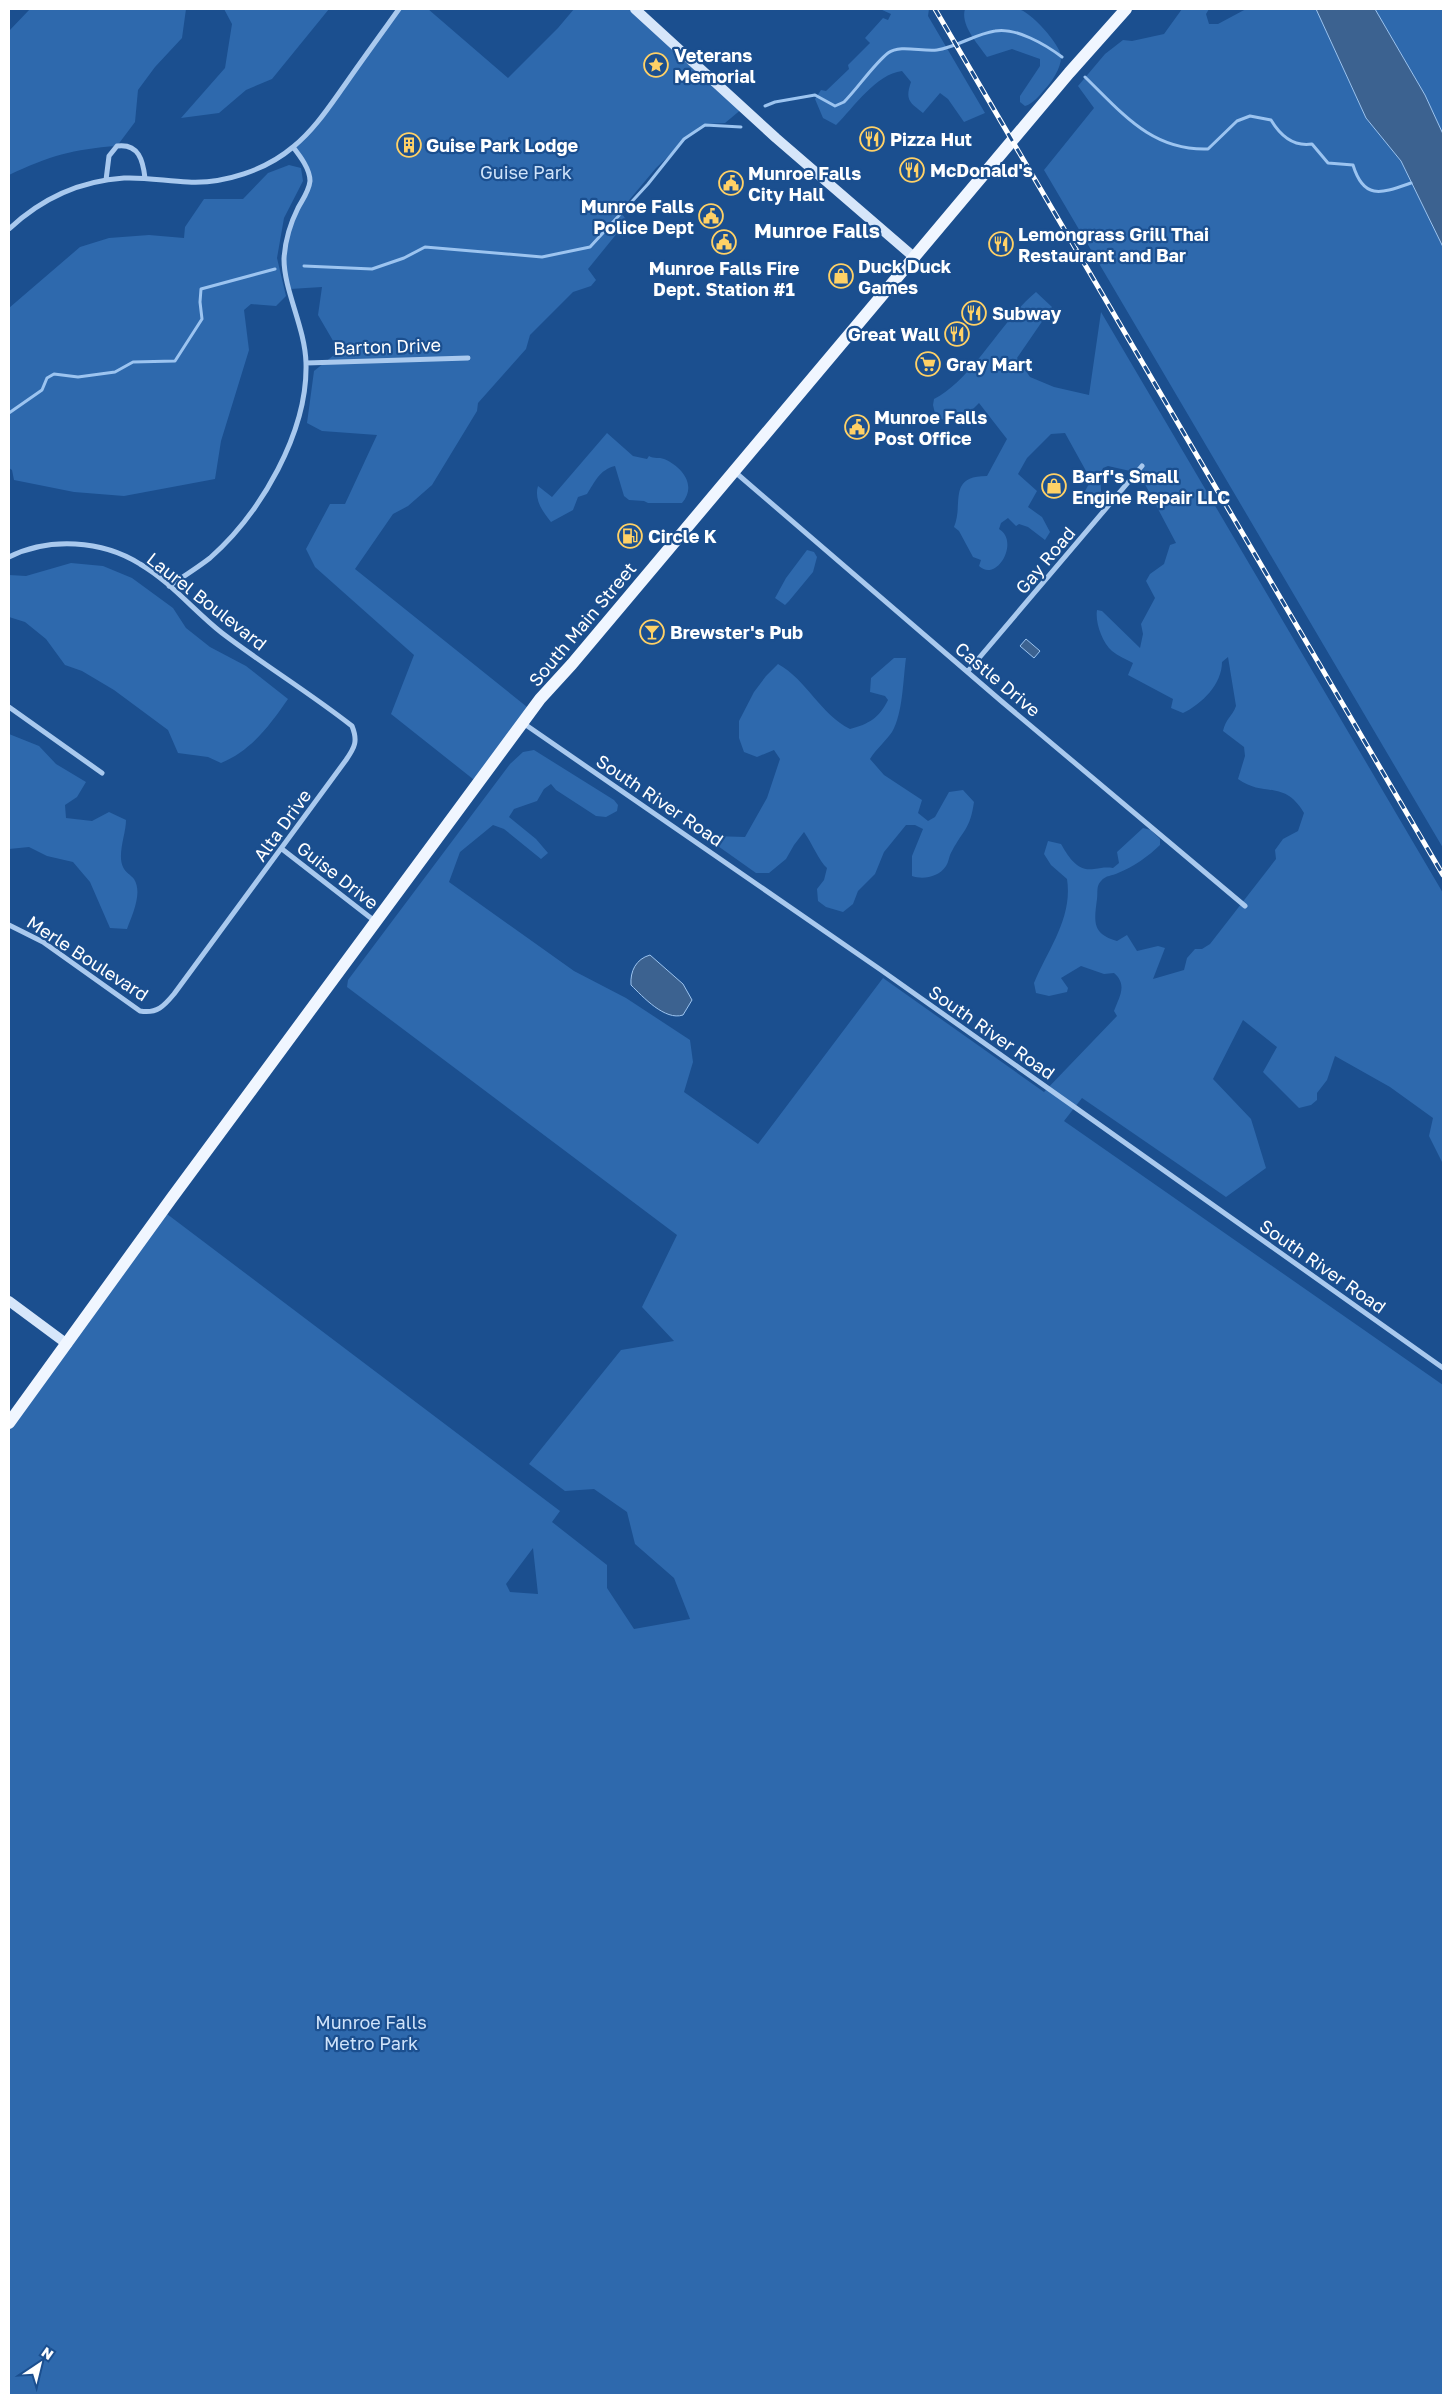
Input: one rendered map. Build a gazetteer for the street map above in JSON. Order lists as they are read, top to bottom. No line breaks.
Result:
{"streets":{"main road":["South Main Street"],"street":["Barton Drive","Gay Road","Laurel Boulevard","Castle Drive","South River Road","Alta Drive","Guise Drive","Merle Boulevard"]},"crossings":[["Gay Road","Castle Drive"],["Laurel Boulevard","Alta Drive"],["South Main Street","Castle Drive"],["South Main Street","South River Road"],["South Main Street","Guise Drive"],["Alta Drive","Guise Drive"],["Alta Drive","Merle Boulevard"]],"districts":["Munroe Falls"],"parks":["Guise Park","Munroe Falls Metro Park"],"places":{"place":["Veterans Memorial"],"restaurant":["Pizza Hut","McDonald's","Lemongrass Grill Thai Restaurant and Bar","Subway","Great Wall"],"building":["Guise Park Lodge"],"public building":["Munroe Falls City Hall","Munroe Falls Police Dept","Munroe Falls Fire Dept. Station #1","Munroe Falls Post Office"],"shop":["Duck Duck Games","Barf's Small Engine Repair LLC"],"supermarket":["Gray Mart"],"fuel station":["Circle K"],"bar":["Brewster's Pub"]},"north":"top right"}
